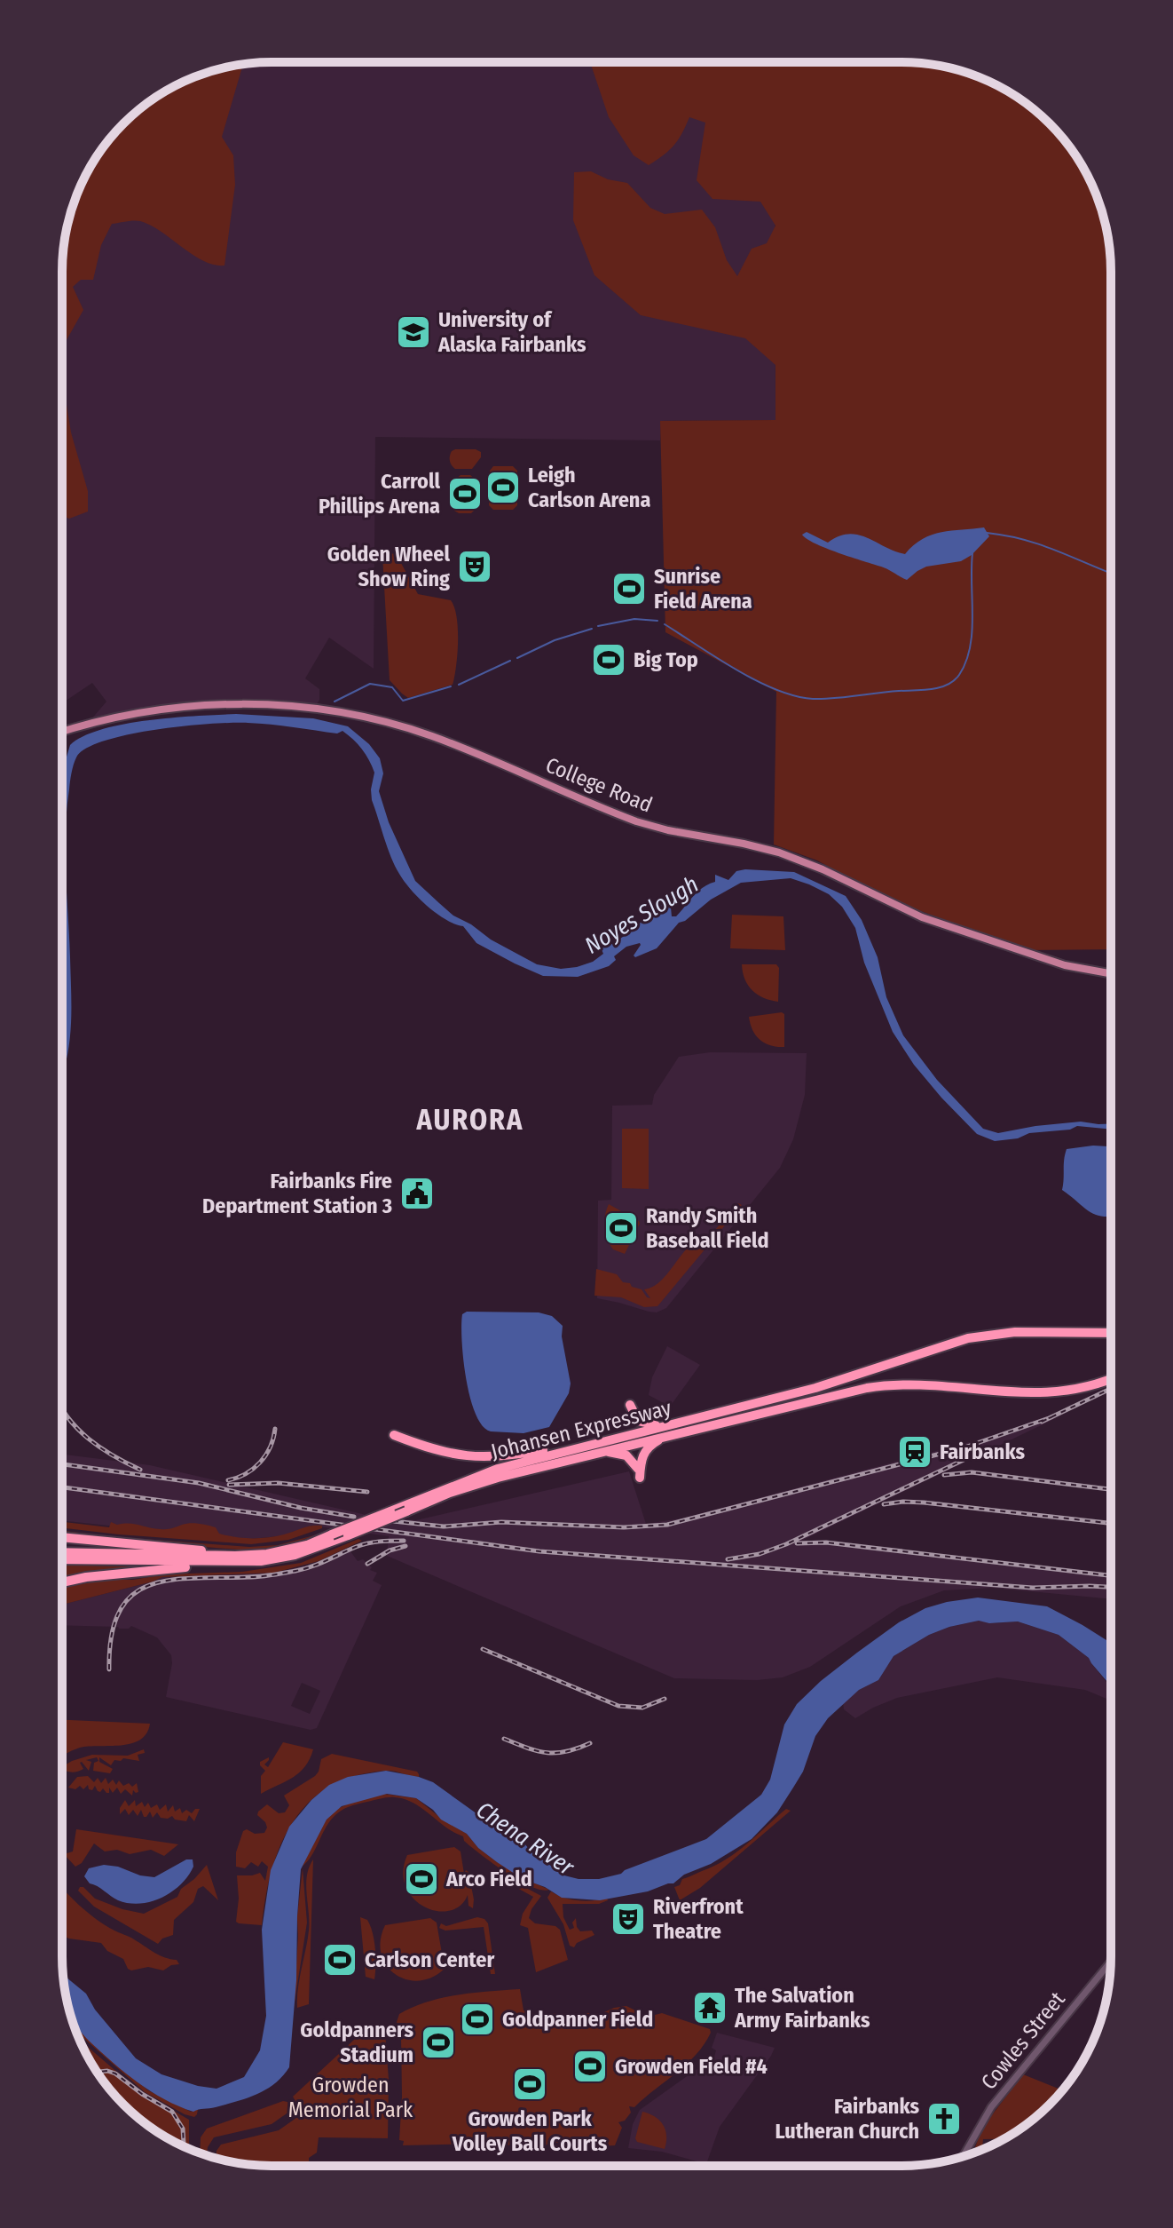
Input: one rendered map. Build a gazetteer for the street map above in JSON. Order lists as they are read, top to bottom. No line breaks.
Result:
{"streets":{"highway":["Johansen Expressway"],"main road":["College Road","Cowles Street"]},"districts":["AURORA"],"water":["Noyes Slough","Chena River"],"parks":["Growden Memorial Park"],"places":{"school or university":["University of Alaska Fairbanks"],"sports":["Leigh Carlson Arena","Carroll Phillips Arena","Sunrise Field Arena","Big Top","Randy Smith Baseball Field","Arco Field","Carlson Center","Goldpanner Field","Goldpanners Stadium","Growden Field #4","Growden Park Volley Ball Courts"],"theatre":["Golden Wheel Show Ring","Riverfront Theatre"],"public building":["Fairbanks Fire Department Station 3"],"station":["Fairbanks"],"temple":["The Salvation Army Fairbanks"],"church":["Fairbanks Lutheran Church"]}}
